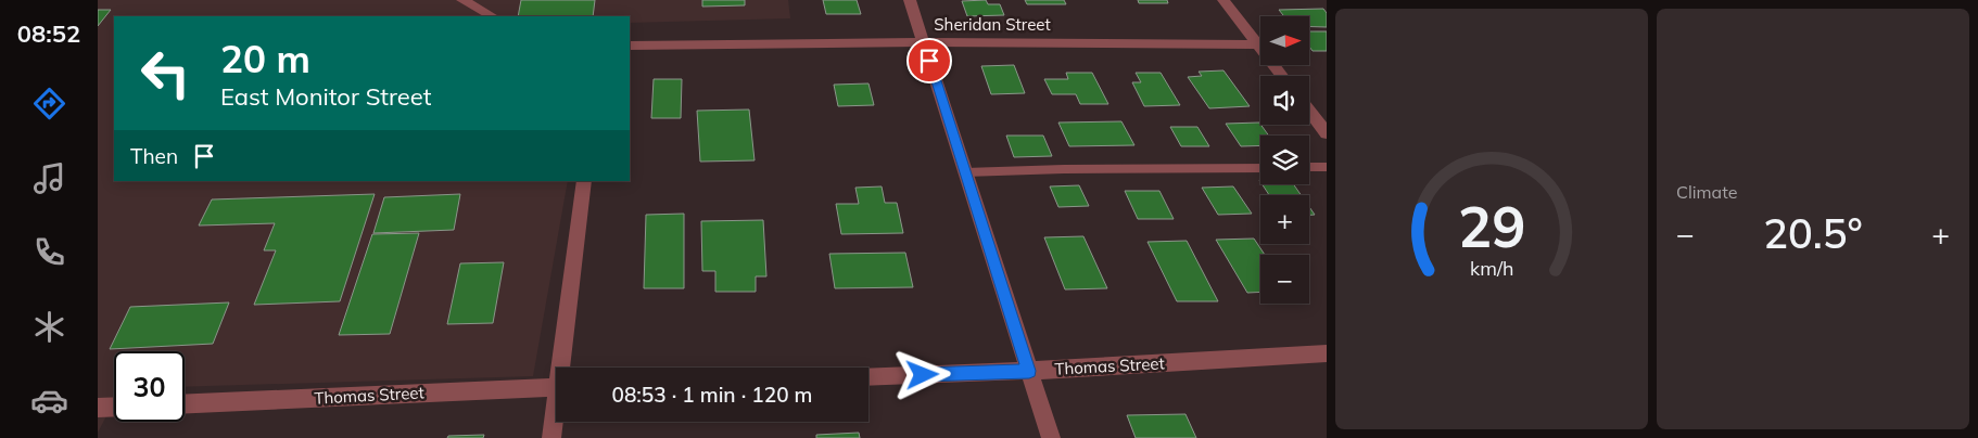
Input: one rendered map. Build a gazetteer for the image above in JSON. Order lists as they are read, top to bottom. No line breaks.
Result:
{"streets":{"street":["Sheridan Street","Thomas Street"]},"north":"right","page":{"tabs":"08:52","tile":"Climate","map_buttons":["+","−"],"turn":["20 m","East Monitor Street"],"then":"Then","heat":["−","20.5°","+"],"limit":"30","trip":"08:53 · 1 min · 120 m","gauge":["29","km/h"]}}
